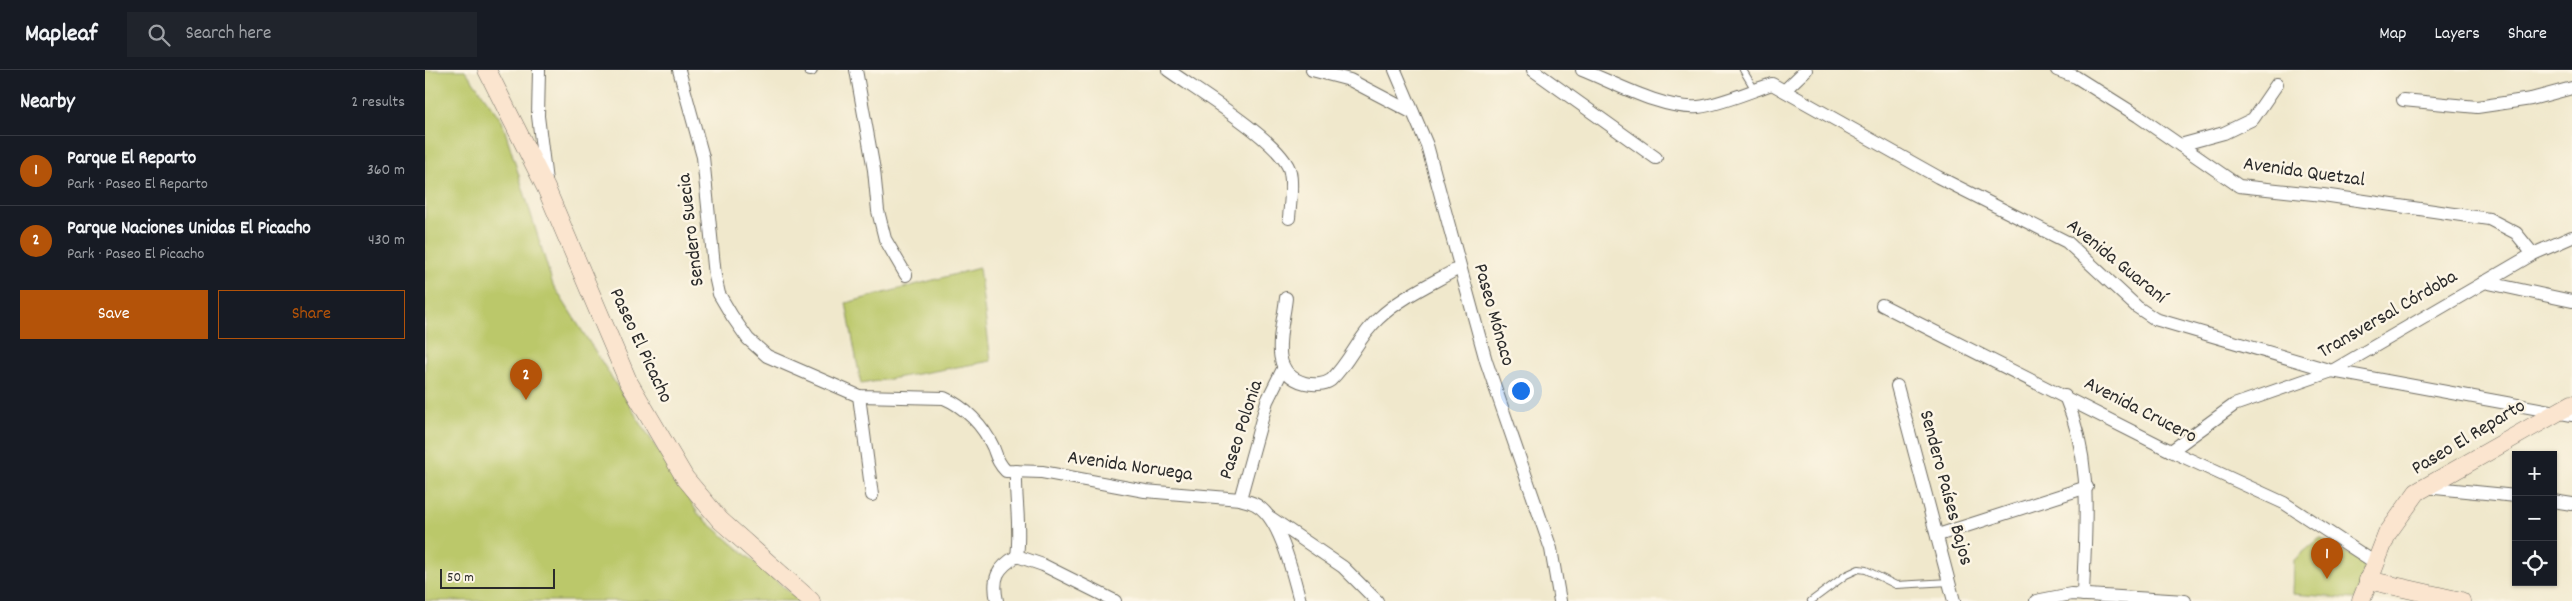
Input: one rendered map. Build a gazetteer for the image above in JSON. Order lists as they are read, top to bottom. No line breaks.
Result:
{"streets":{"street":["Avenida Quetzal","Sendero Suecia","Avenida Guaraní","Paseo Mónaco","Transversal Córdoba","Paseo El Picacho","Avenida Crucero","Paseo Polonia","Paseo El Reparto","Avenida Noruega","Sendero Países Bajos"]},"crossings":[["Avenida Quetzal","Transversal Córdoba"],["Sendero Suecia","Avenida Noruega"],["Avenida Guaraní","Transversal Córdoba"],["Avenida Guaraní","Paseo El Reparto"],["Transversal Córdoba","Avenida Crucero"],["Avenida Crucero","Paseo El Reparto"],["Paseo Polonia","Avenida Noruega"]],"scale_bar":"50 m","page":{"header":"Mapleaf","search":"Search here","nav":["Map","Layers","Share"],"heading":["Nearby","2 results"],"list":[{"mark":"1","name":"Parque El Reparto","note":"Park · Paseo El Reparto","value":"360 m"},{"mark":"2","name":"Parque Naciones Unidas El Picacho","note":"Park · Paseo El Picacho","value":"430 m"}],"buttons":["Save","Share"],"pins":["2","1"],"map_buttons":["+","−"],"scale":"50 m"}}
